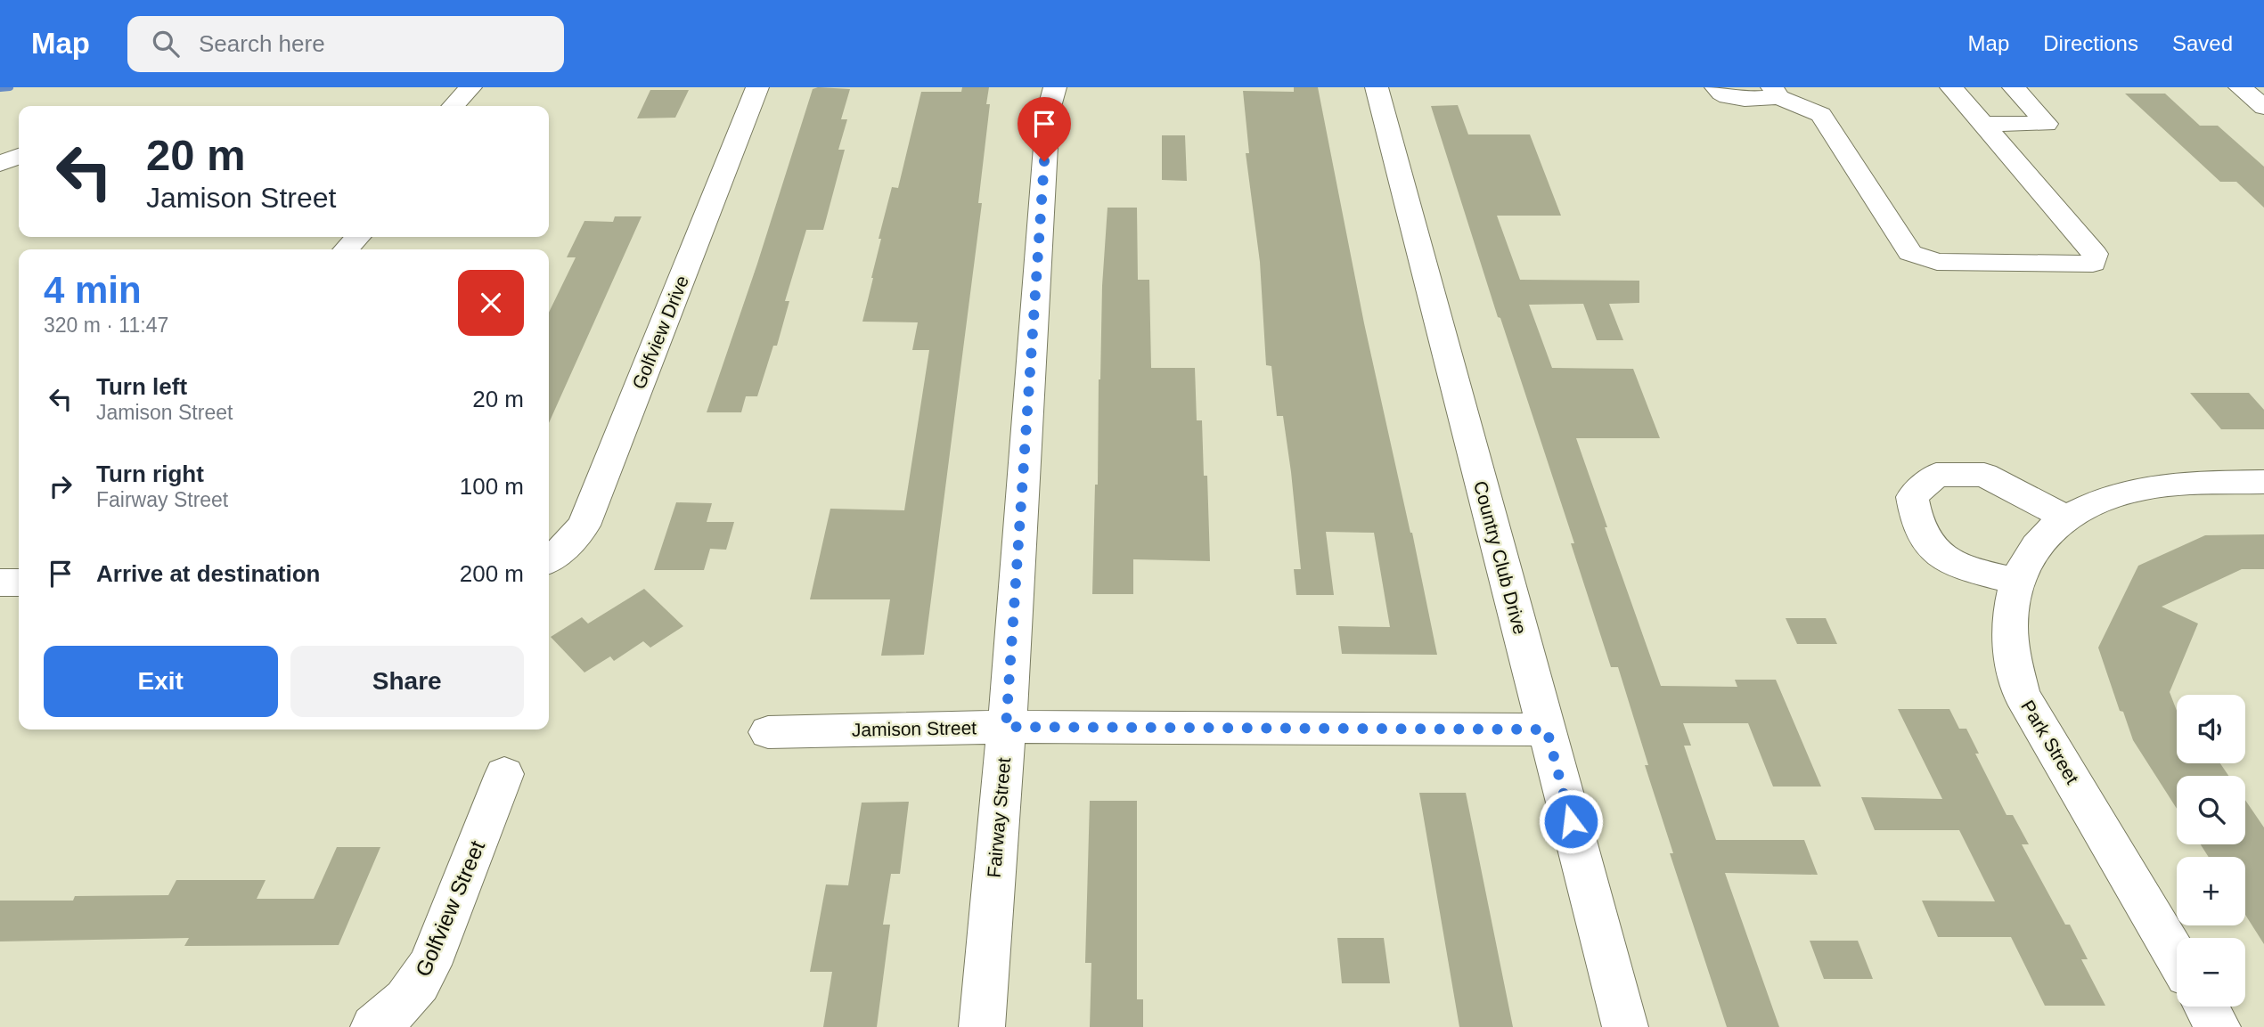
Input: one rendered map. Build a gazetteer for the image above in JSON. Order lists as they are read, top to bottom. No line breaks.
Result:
{"streets":{"street":["Golfview Drive","Country Club Drive","Jamison Street","Park Street","Fairway Street","Golfview Street"]},"crossings":[["Country Club Drive","Jamison Street"],["Jamison Street","Fairway Street"]],"page":{"header":"Map","search":"Search here","nav":["Map","Directions","Saved"],"turn":["20 m","Jamison Street"],"heading":["4 min","320 m · 11:47"],"list":[{"name":"Turn left","note":"Jamison Street","value":"20 m"},{"name":"Turn right","note":"Fairway Street","value":"100 m"},{"name":"Arrive at destination","value":"200 m"}],"buttons":["Exit","Share"],"map_buttons":["+","−"]}}
